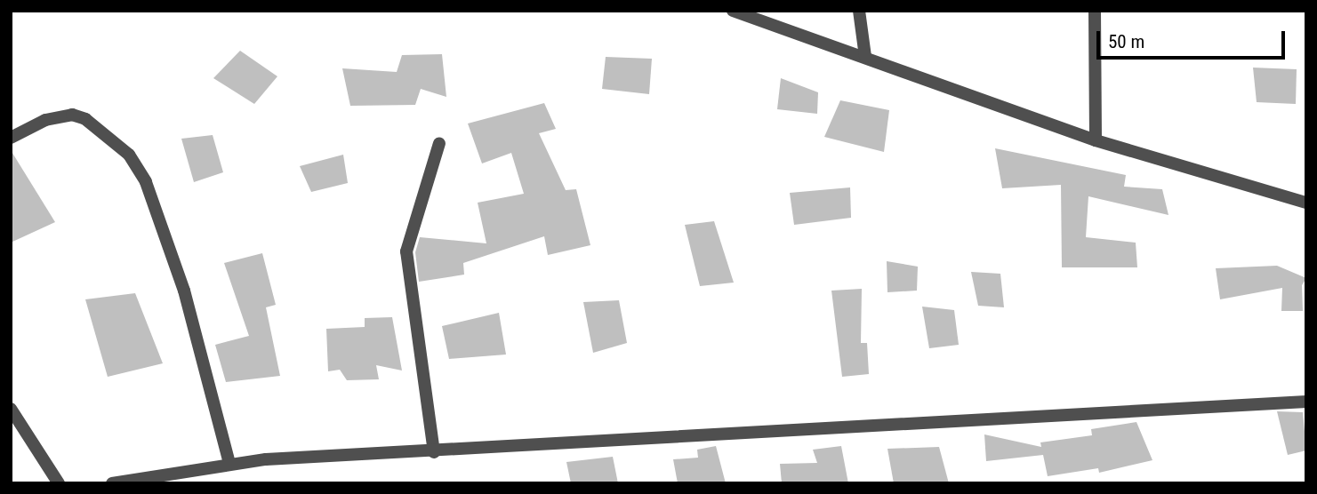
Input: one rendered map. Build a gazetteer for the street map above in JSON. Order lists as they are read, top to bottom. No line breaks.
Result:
{"scale_bar":"50 m"}
